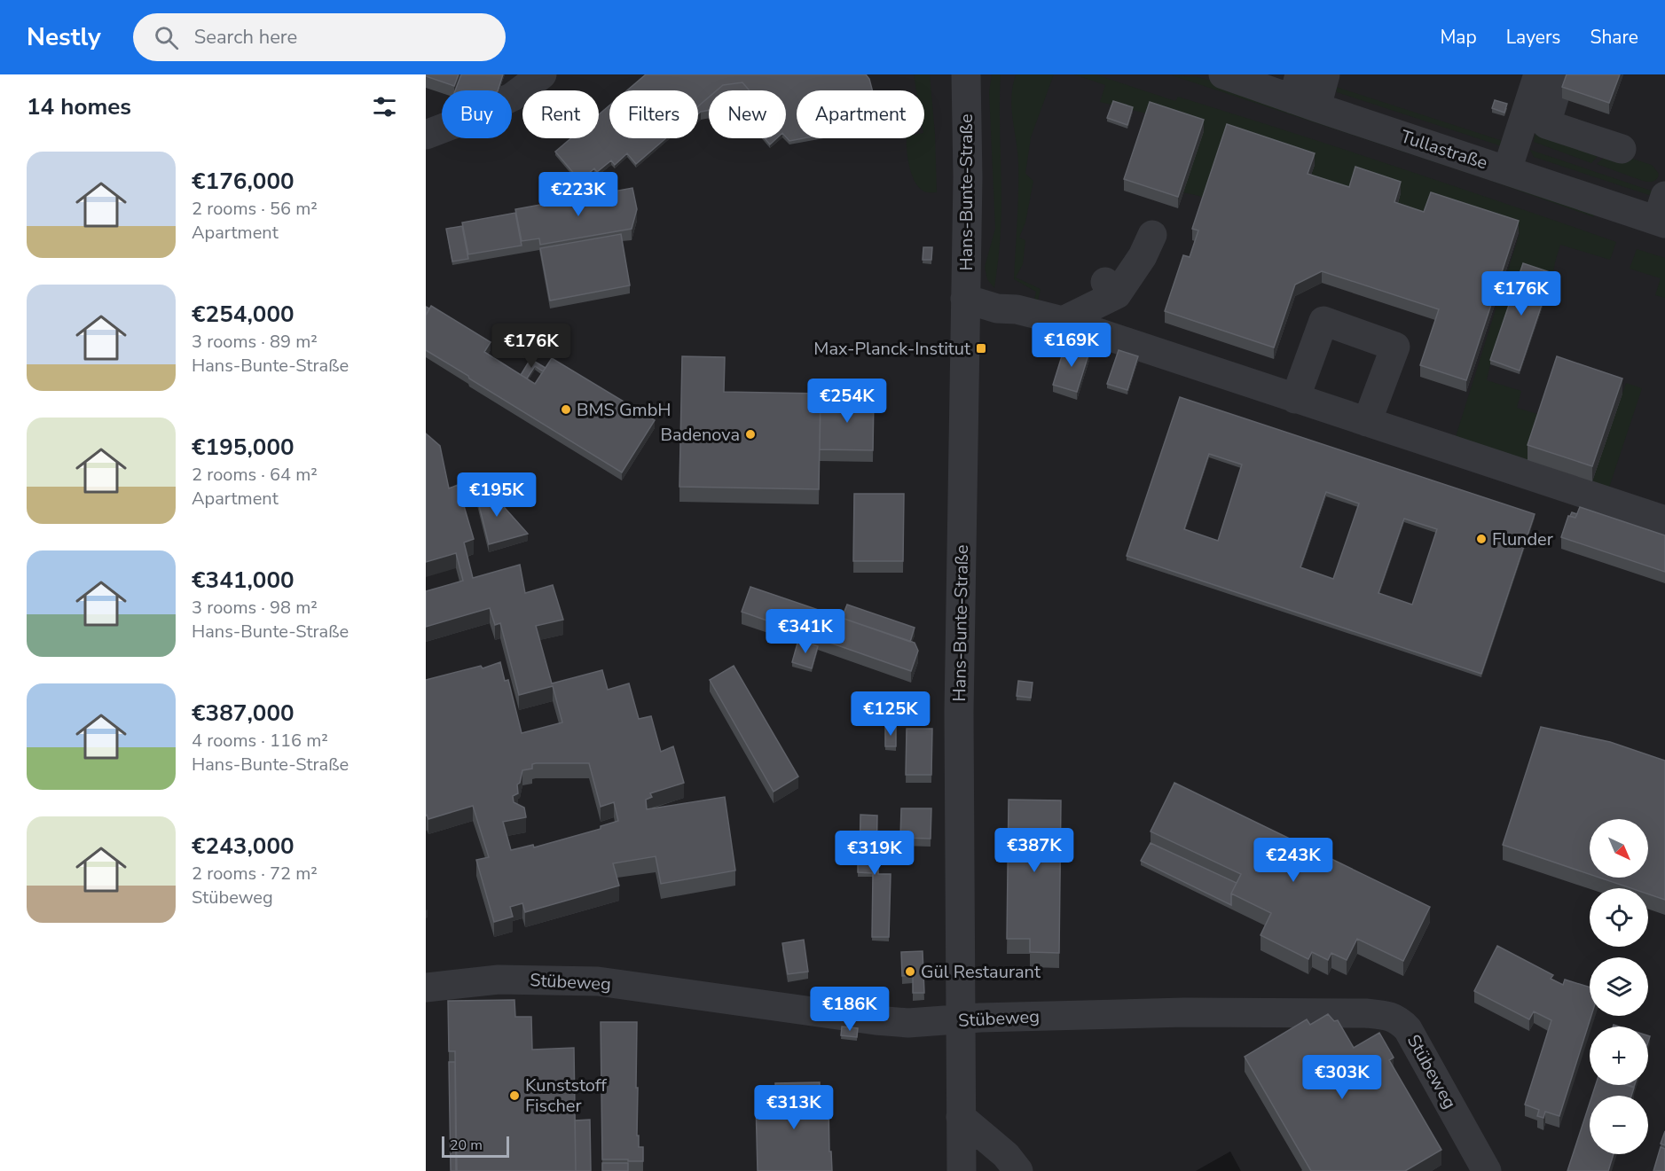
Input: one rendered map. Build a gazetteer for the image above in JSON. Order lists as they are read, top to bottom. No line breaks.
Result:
{"streets":{"street":["Tullastraße","Hans-Bunte-Straße","Stübeweg"]},"crossings":[["Hans-Bunte-Straße","Stübeweg"]],"places":{"transit":["Max-Planck-Institut"],"other":["BMS GmbH","Badenova","Flunder","Gül Restaurant","Kunststoff Fischer"]},"scale_bar":"20 m","north":"bottom right","page":{"header":"Nestly","search":"Search here","nav":["Map","Layers","Share"],"heading":"14 homes","chip":["Buy","Rent","Filters","New","Apartment"],"list":[{"name":"€176,000","note":"2 rooms · 56 m² · Apartment"},{"name":"€254,000","note":"3 rooms · 89 m² · Hans-Bunte-Straße"},{"name":"€195,000","note":"2 rooms · 64 m² · Apartment"},{"name":"€341,000","note":"3 rooms · 98 m² · Hans-Bunte-Straße"},{"name":"€387,000","note":"4 rooms · 116 m² · Hans-Bunte-Straße"},{"name":"€243,000","note":"2 rooms · 72 m² · Stübeweg"}],"price":["€223K","€176K","€169K","€176K","€254K","€195K","€341K","€125K","€387K","€319K","€243K","€186K","€303K","€313K"],"map_buttons":["+","−"],"scale":"20 m"}}
